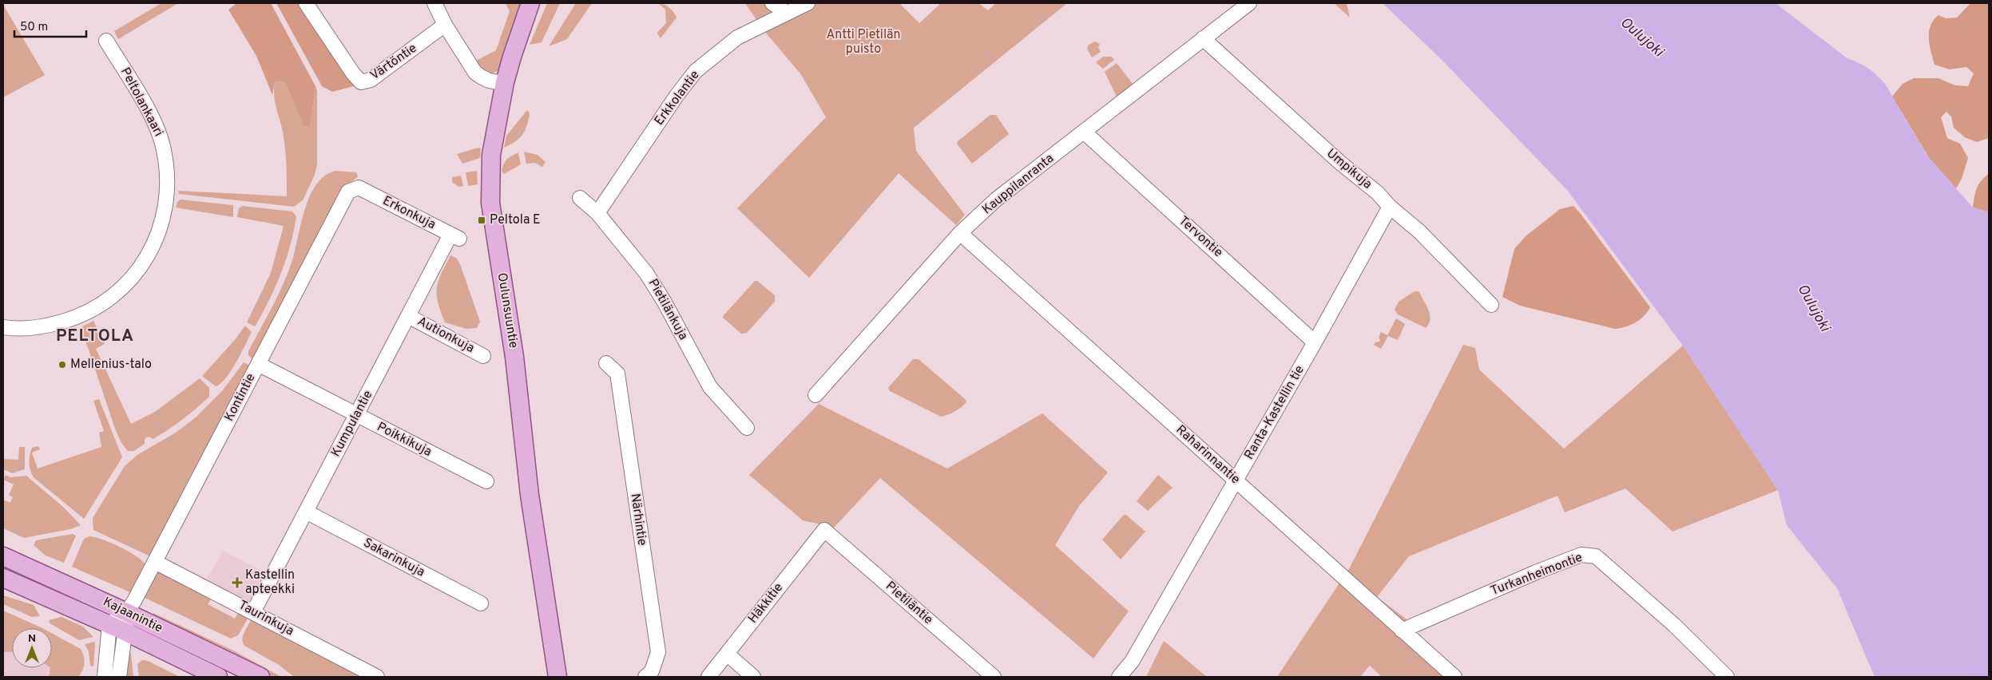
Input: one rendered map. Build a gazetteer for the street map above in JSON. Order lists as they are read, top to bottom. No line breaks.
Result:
{"streets":{"main road":["Oulunsuuntie","Kajaanintie"],"street":["Värtöntie","Erkkolantie","Peltolankaari","Umpikuja","Kauppilanranta","Erkonkuja","Tervontie","Pietilänkuja","Autionkuja","Kontintie","Ranta-Kastellin tie","Kumpulantie","Poikkikuja","Raharinnantie","Närhintie","Sakarinkuja","Turkanheimontie","Häkkitie","Pietiläntie","Taurinkuja"]},"crossings":[["Erkkolantie","Pietilänkuja"],["Umpikuja","Kauppilanranta"],["Umpikuja","Ranta-Kastellin tie"],["Kauppilanranta","Tervontie"],["Kauppilanranta","Raharinnantie"],["Erkonkuja","Kontintie"],["Erkonkuja","Kumpulantie"],["Tervontie","Ranta-Kastellin tie"],["Autionkuja","Kumpulantie"],["Kontintie","Poikkikuja"],["Kontintie","Kajaanintie"],["Kontintie","Taurinkuja"],["Ranta-Kastellin tie","Raharinnantie"],["Kumpulantie","Poikkikuja"],["Kumpulantie","Sakarinkuja"],["Kumpulantie","Taurinkuja"],["Raharinnantie","Turkanheimontie"],["Häkkitie","Pietiläntie"]],"districts":["PELTOLA"],"water":["Oulujoki"],"parks":["Antti Pietilän puisto"],"places":{"transit":["Peltola E"],"other":["Mellenius-talo"],"health":["Kastellin apteekki"]},"scale_bar":"50 m","north":"top"}
